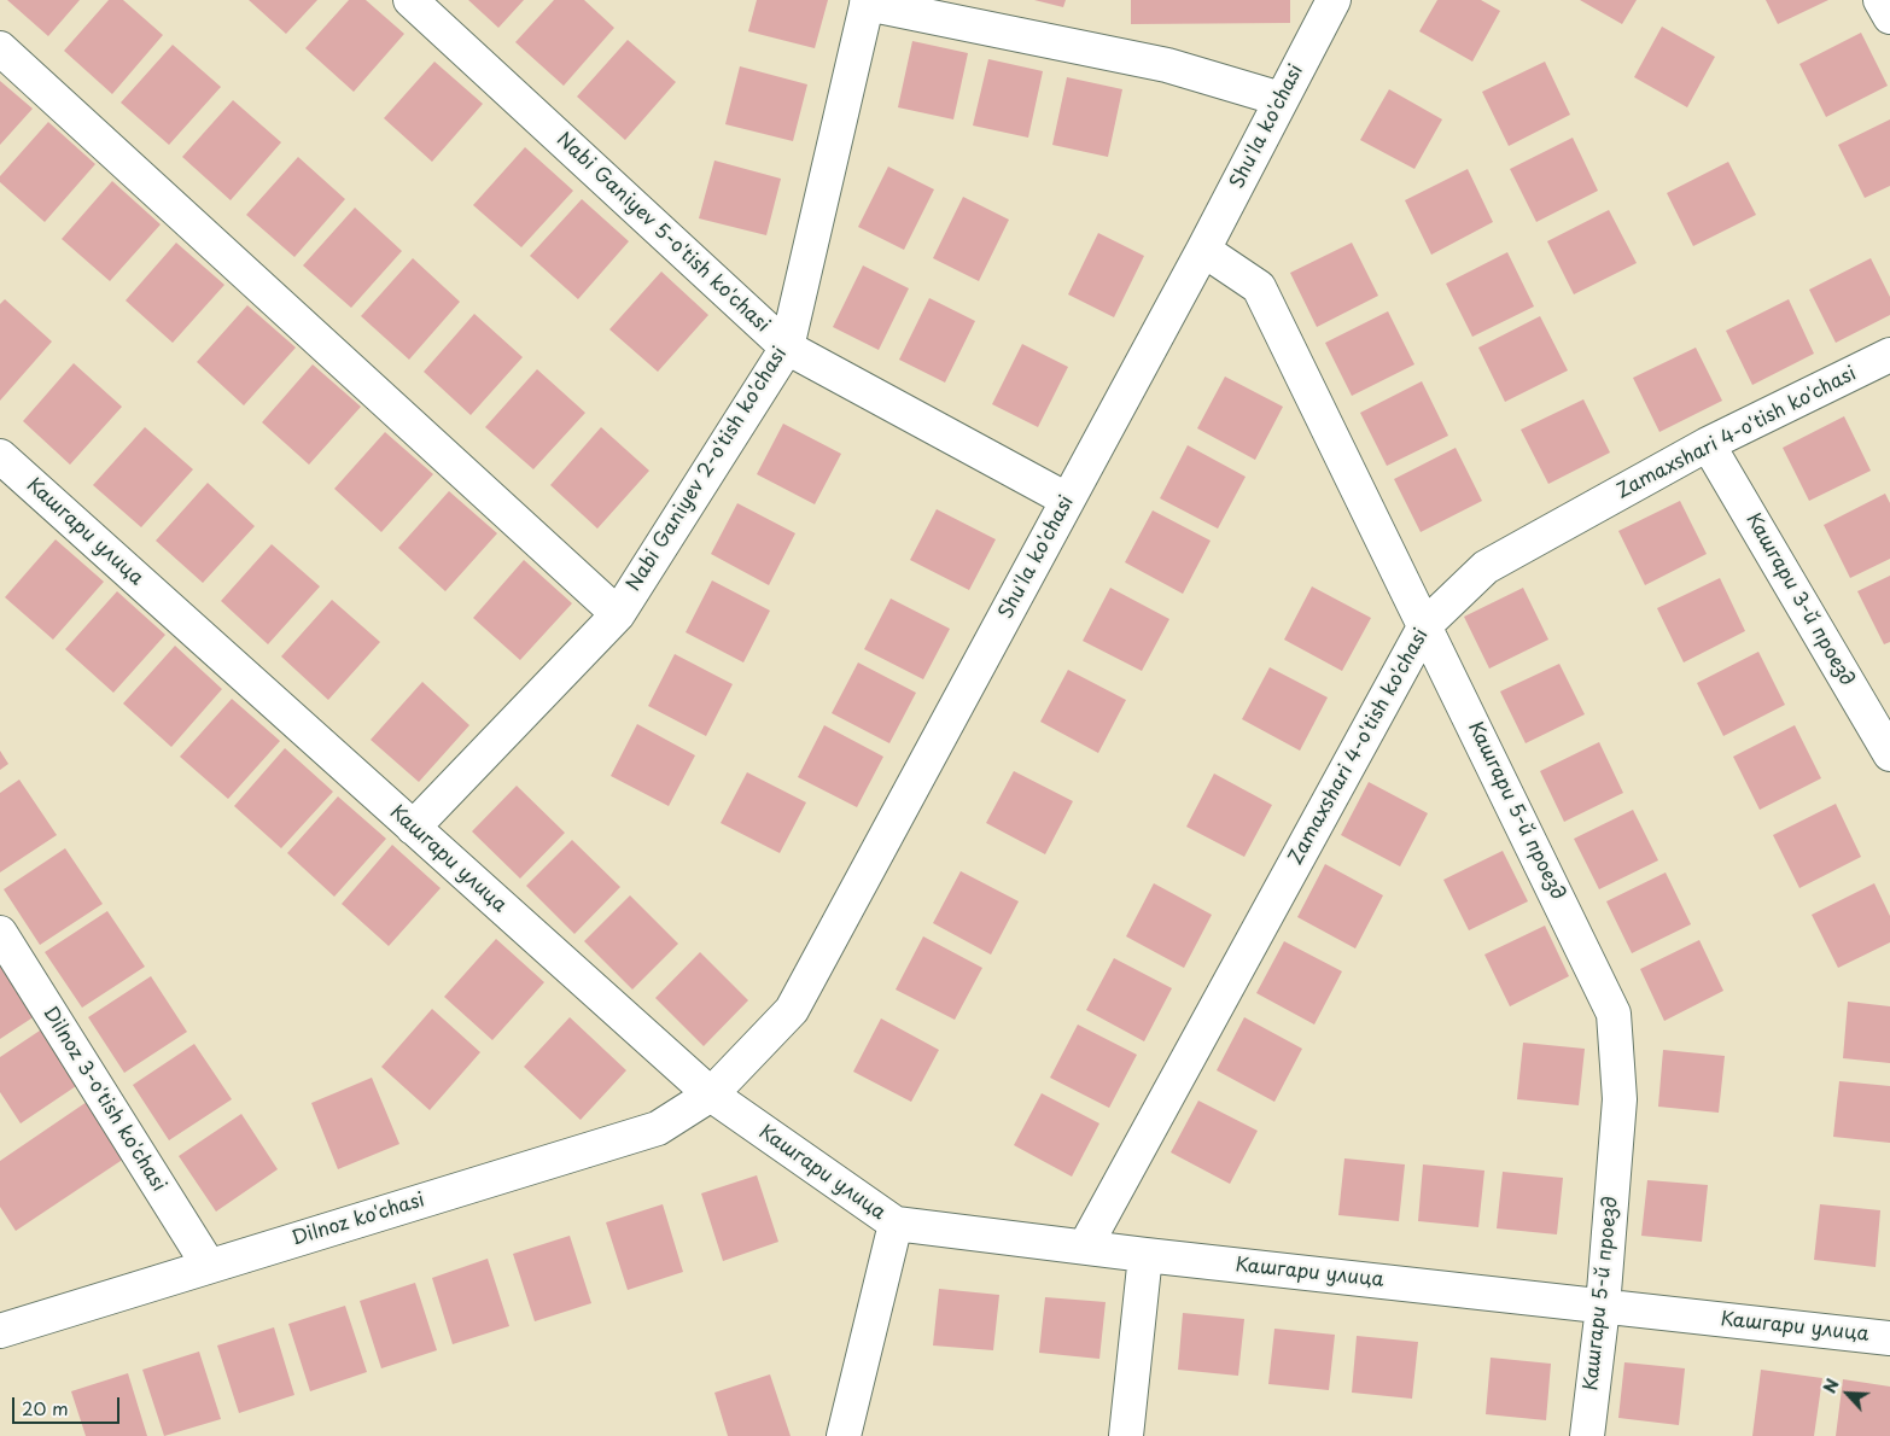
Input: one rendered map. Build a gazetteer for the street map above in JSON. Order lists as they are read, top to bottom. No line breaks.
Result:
{"streets":{"street":["Shu'la ko'chasi","Nabi Ganiyev 5-o'tish ko'chasi","Zamaxshari 4-o'tish ko'chasi","Nabi Ganiyev 2-o'tish ko'chasi","Кашгари улица","Кашгари 3-й проезд","Кашгари 5-й проезд","Dilnoz 3-o'tish ko'chasi","Dilnoz ko'chasi"]},"crossings":[["Shu'la ko'chasi","Nabi Ganiyev 5-o'tish ko'chasi"],["Shu'la ko'chasi","Кашгари улица"],["Shu'la ko'chasi","Кашгари 5-й проезд"],["Shu'la ko'chasi","Dilnoz ko'chasi"],["Nabi Ganiyev 5-o'tish ko'chasi","Nabi Ganiyev 2-o'tish ko'chasi"],["Zamaxshari 4-o'tish ko'chasi","Кашгари улица"],["Zamaxshari 4-o'tish ko'chasi","Кашгари 3-й проезд"],["Zamaxshari 4-o'tish ko'chasi","Кашгари 5-й проезд"],["Nabi Ganiyev 2-o'tish ko'chasi","Кашгари улица"],["Кашгари улица","Кашгари 5-й проезд"],["Кашгари улица","Dilnoz ko'chasi"],["Dilnoz 3-o'tish ko'chasi","Dilnoz ko'chasi"]],"scale_bar":"20 m","north":"top left"}
